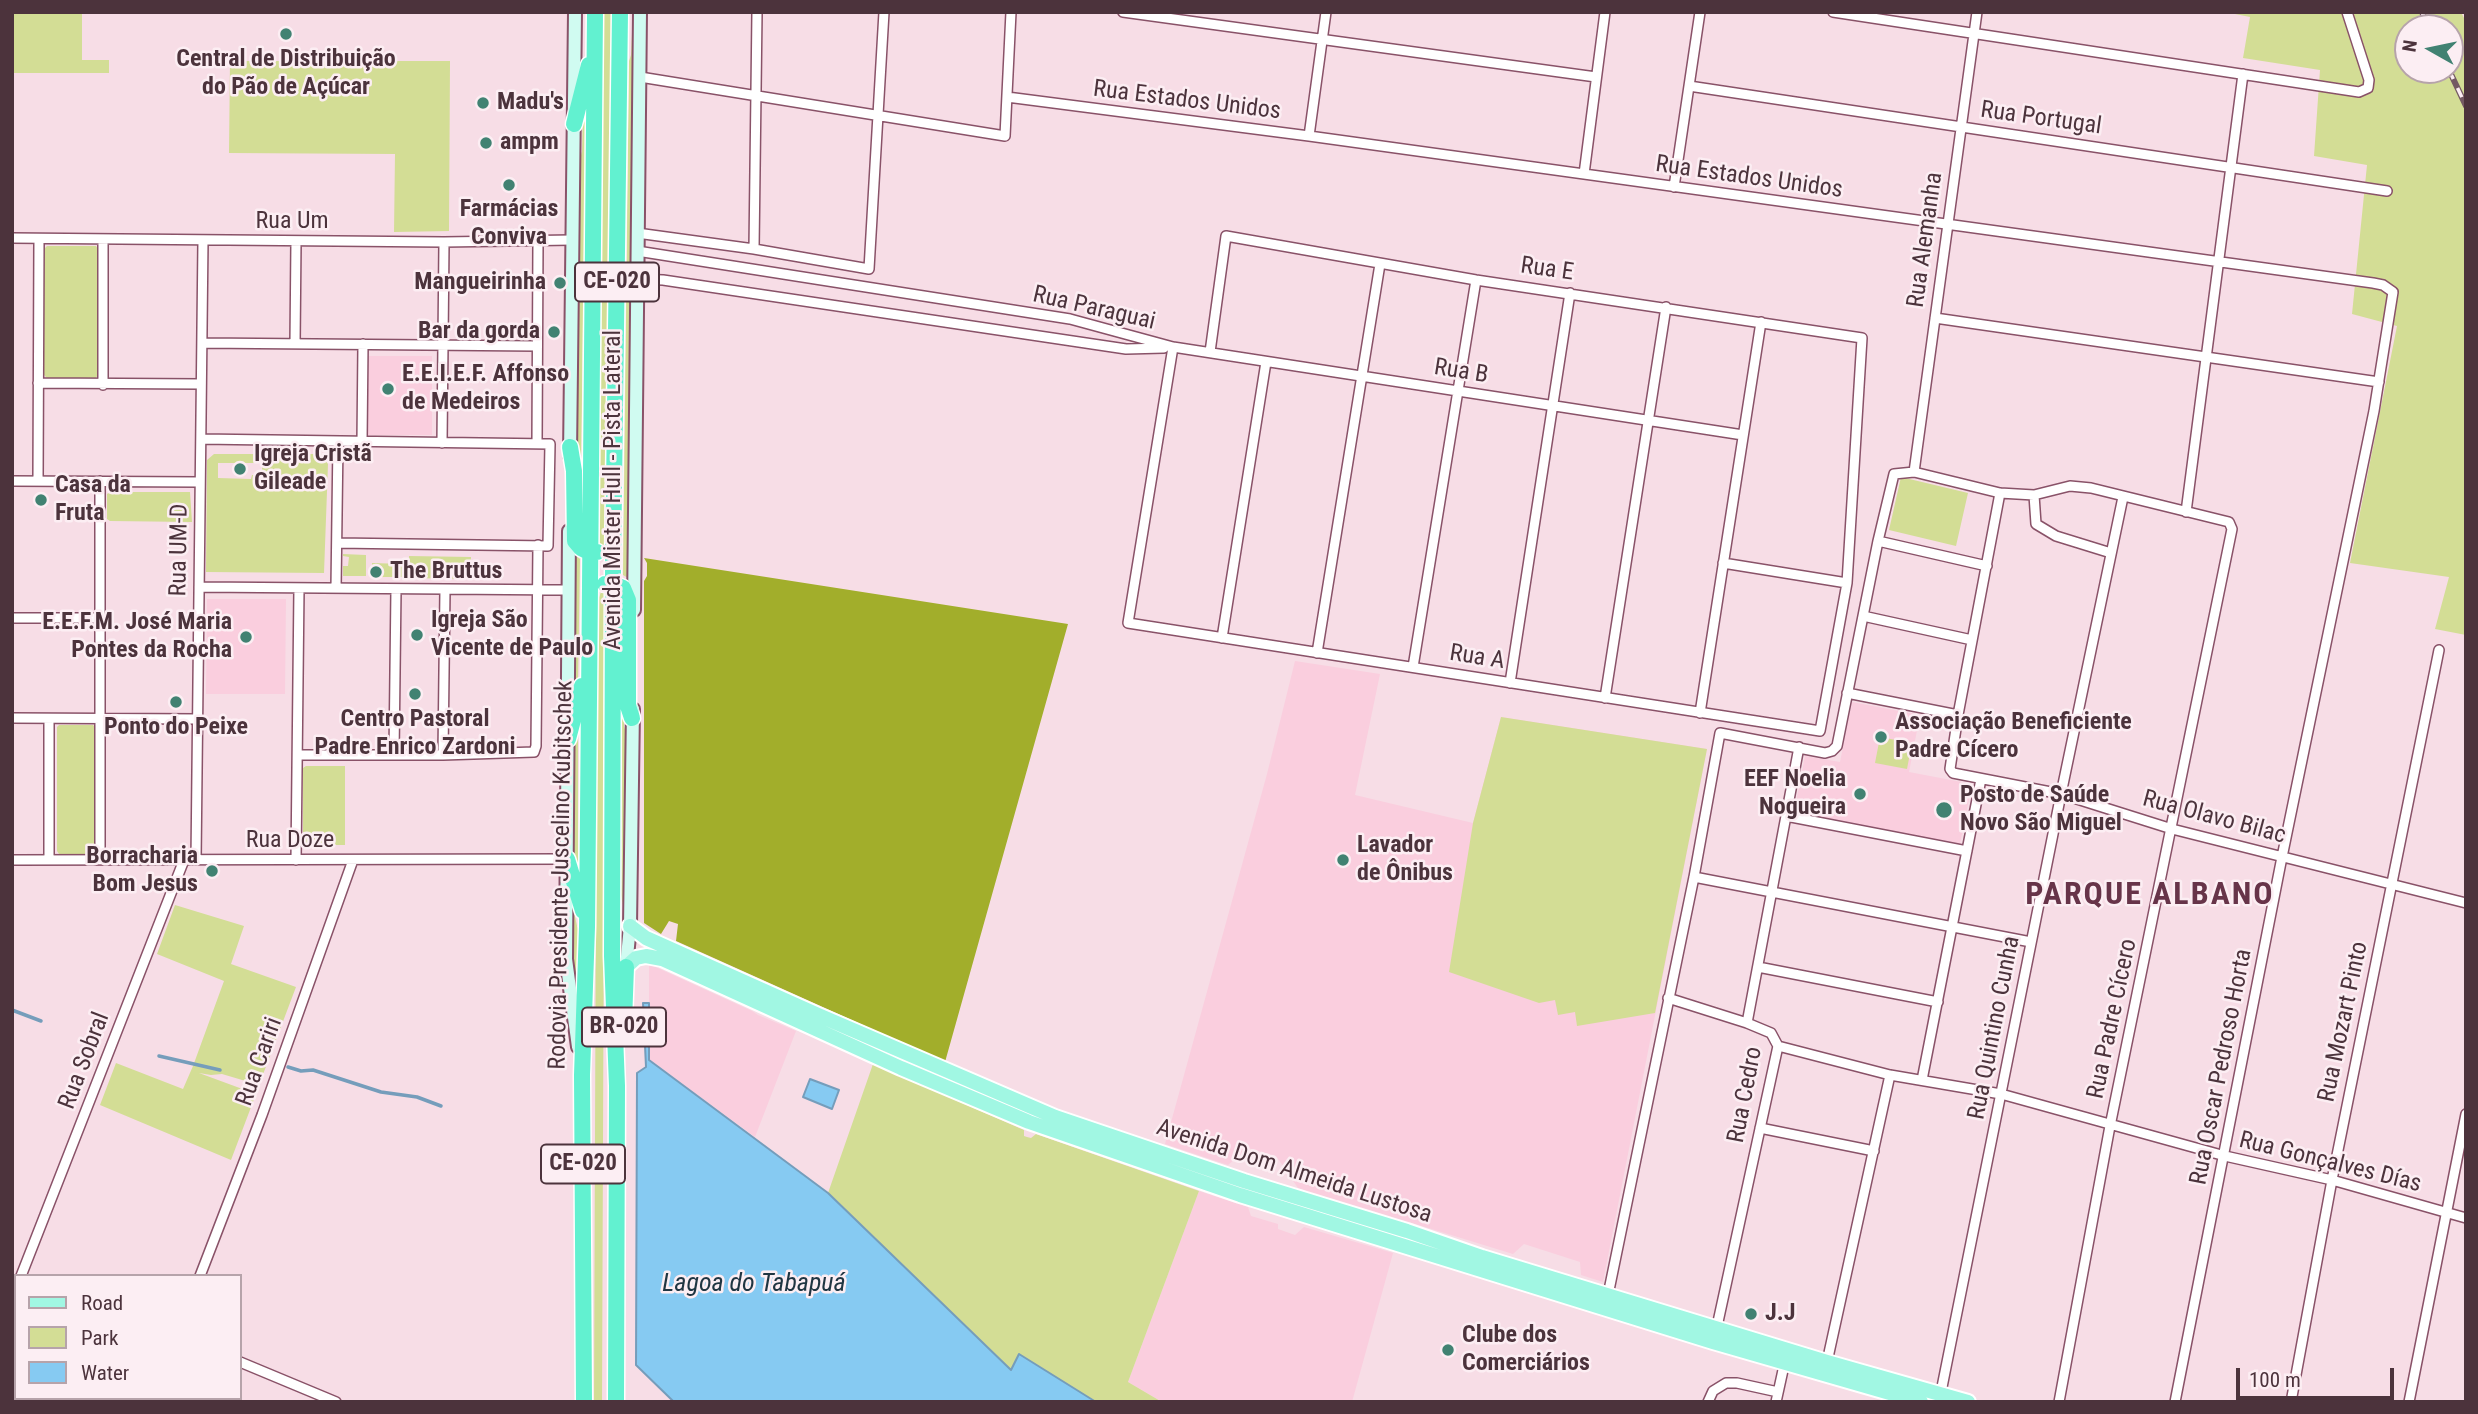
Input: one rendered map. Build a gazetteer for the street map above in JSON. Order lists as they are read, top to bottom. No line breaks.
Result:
{"streets":{"highway":["CE-020","Rodovia Presidente Juscelino Kubitschek","BR-020"],"main road":["Avenida Mister Hull - Pista Lateral","Avenida Dom Almeida Lustosa"],"street":["Rua Estados Unidos","Rua Portugal","Rua Um","Rua Alemanha","Rua E","Rua Paraguai","Rua B","Rua UM-D","Rua A","Rua Olavo Bilac","Rua Doze","Rua Padre Cícero","Rua Mozart Pinto","Rua Quintino Cunha","Rua Sobral","Rua Cariri","Rua Oscar Pedroso Horta","Rua Cedro","Rua Gonçalves Días"]},"crossings":[["Rua Estados Unidos","Rua Alemanha"],["Rua Estados Unidos","Rua Oscar Pedroso Horta"],["Rua Portugal","Rua Alemanha"],["Rua Um","Avenida Mister Hull - Pista Lateral"],["Rua Um","Rua UM-D"],["Rua E","Rua B"],["Rua E","Rua A"],["Rua Paraguai","Rua B"],["Rua Paraguai","Avenida Mister Hull - Pista Lateral"],["Rua Paraguai","Rua A"],["Rua B","Rua A"],["Avenida Mister Hull - Pista Lateral","Rua Doze"],["Avenida Mister Hull - Pista Lateral","Rodovia Presidente Juscelino Kubitschek"],["Avenida Mister Hull - Pista Lateral","BR-020"],["Avenida Mister Hull - Pista Lateral","Avenida Dom Almeida Lustosa"],["Rua UM-D","Rua Doze"],["Rua Olavo Bilac","Rua Padre Cícero"],["Rua Olavo Bilac","Rua Mozart Pinto"],["Rua Olavo Bilac","Rua Quintino Cunha"],["Rua Olavo Bilac","Rua Oscar Pedroso Horta"],["Rua Doze","Rua Sobral"],["Rua Doze","Rua Cariri"],["Rodovia Presidente Juscelino Kubitschek","BR-020"],["Rua Padre Cícero","Rua Gonçalves Días"],["Rua Mozart Pinto","Rua Gonçalves Días"],["Rua Quintino Cunha","Rua Gonçalves Días"],["Rua Quintino Cunha","Avenida Dom Almeida Lustosa"],["Rua Oscar Pedroso Horta","Rua Gonçalves Días"],["Rua Cedro","Rua Gonçalves Días"],["Rua Cedro","Avenida Dom Almeida Lustosa"]],"districts":["PARQUE ALBANO"],"water":["Lagoa do Tabapuá"],"places":["Central de Distribuição do Pão de Açúcar","Madu's","ampm","Farmácias Conviva","Mangueirinha","Bar da gorda","E.E.I.E.F. Affonso de Medeiros","Igreja Cristã Gileade","Casa da Fruta","The Bruttus","Igreja São Vicente de Paulo","E.E.F.M. José Maria Pontes da Rocha","Centro Pastoral Padre Enrico Zardoni","Ponto do Peixe","Associação Beneficiente Padre Cícero","EEF Noelia Nogueira","Posto de Saúde Novo São Miguel","Lavador de Ônibus","Borracharia Bom Jesus","J.J","Clube dos Comerciários"],"legend":["Road","Park","Water"],"scale_bar":"100 m","north":"left"}
